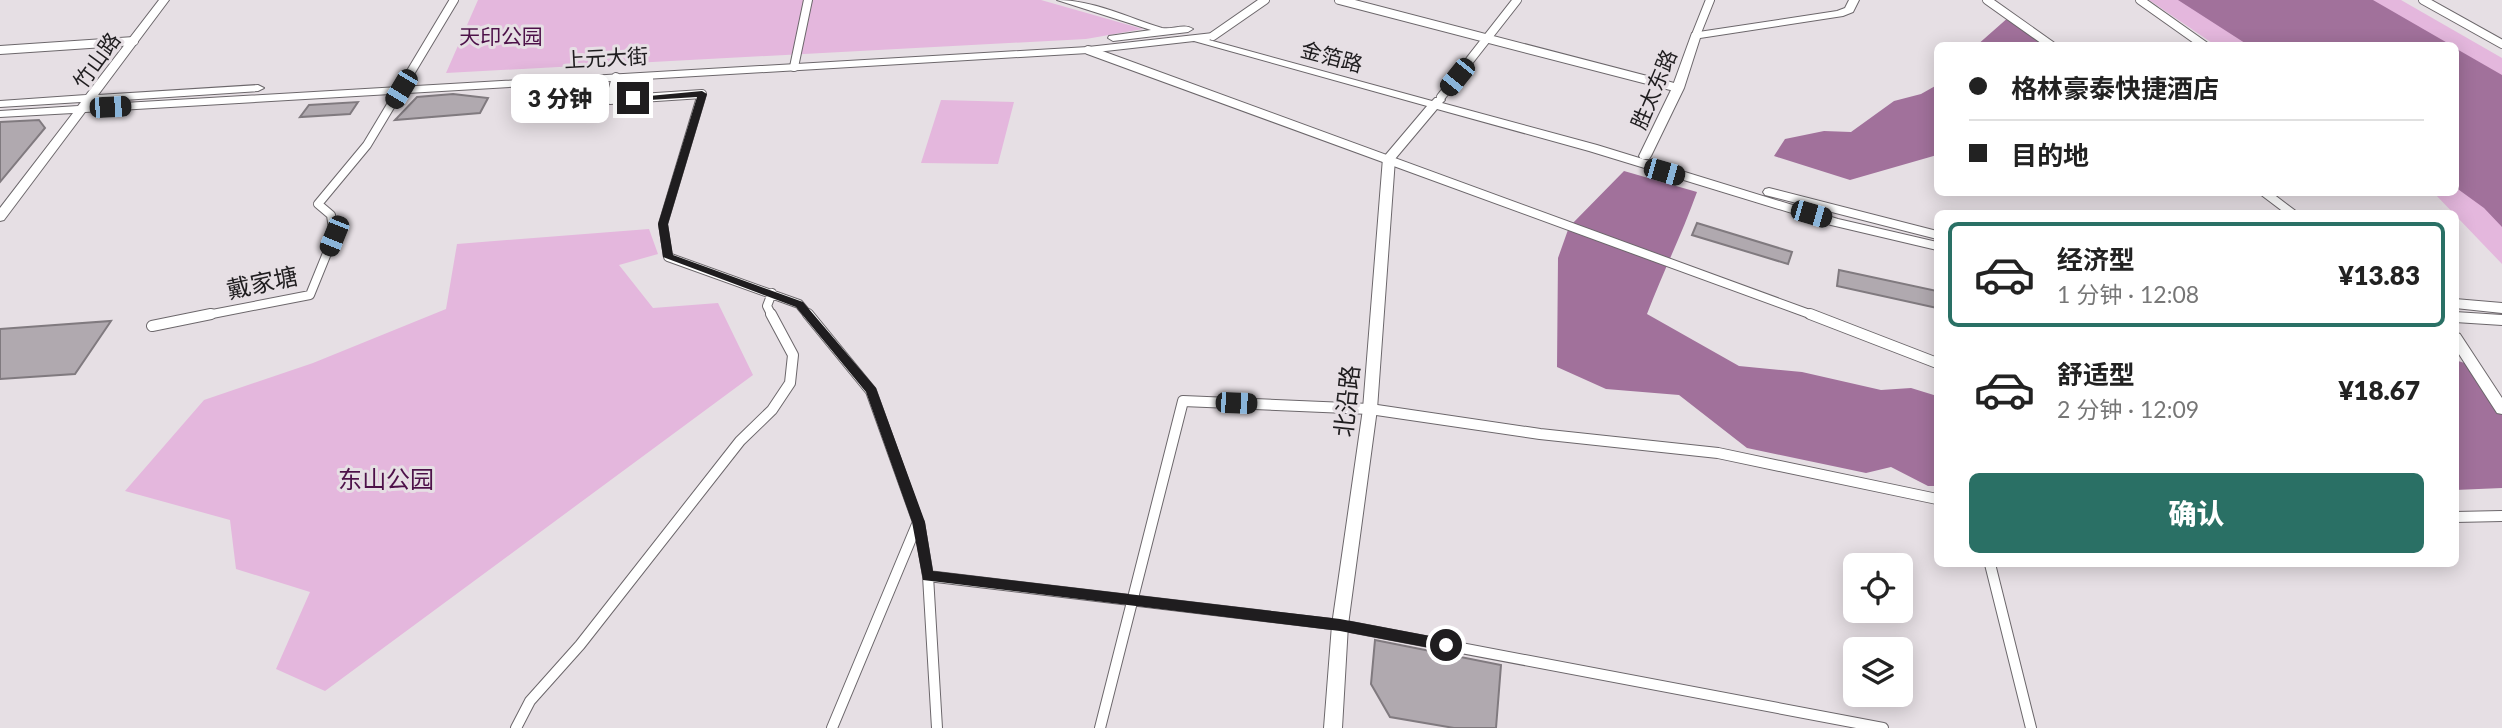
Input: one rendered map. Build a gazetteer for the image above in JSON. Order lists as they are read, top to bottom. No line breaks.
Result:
{"streets":{"main road":["金箔路","上元大街","竹山路","胜太东路","北沿路"],"street":["戴家塘"]},"crossings":[["金箔路","上元大街"],["上元大街","竹山路"],["上元大街","戴家塘"]],"parks":["天印公园","东山公园"],"page":{"banner":["格林豪泰快捷酒店","目的地"],"bubble":"3 分钟","list":[{"name":"经济型","note":"1 分钟 · 12:08","value":"¥13.83"},{"name":"舒适型","note":"2 分钟 · 12:09","value":"¥18.67"}],"buttons":"确认"}}
